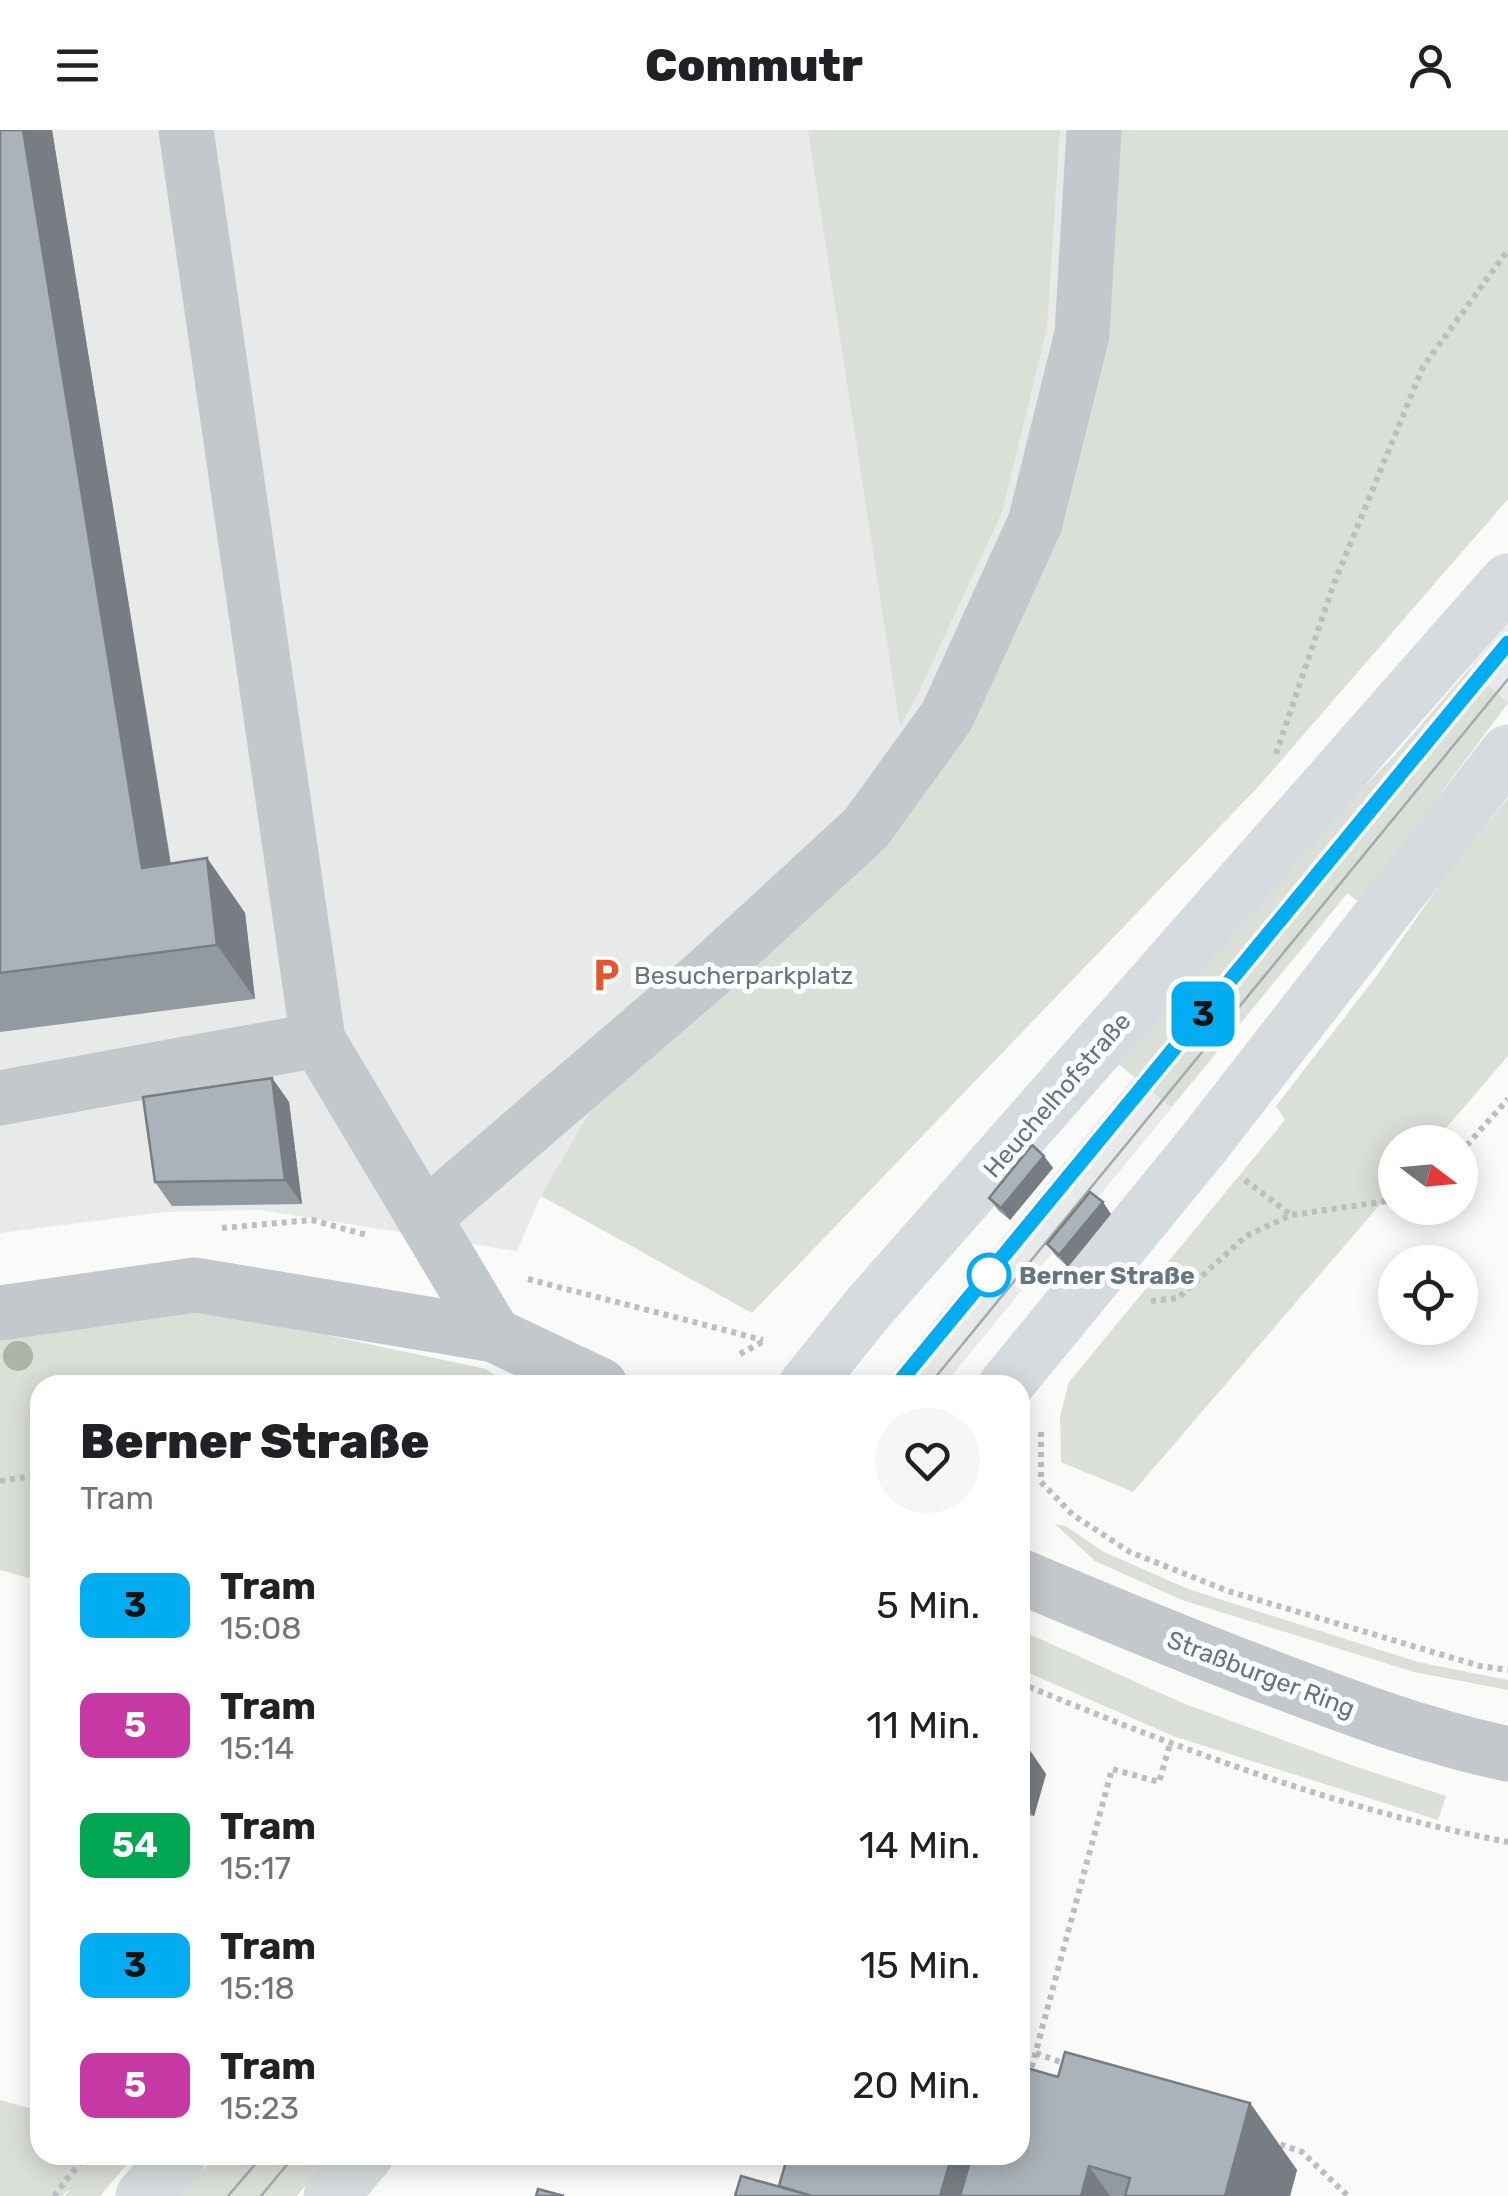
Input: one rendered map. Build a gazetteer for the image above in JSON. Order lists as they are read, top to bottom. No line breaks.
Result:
{"streets":{"main road":["Heuchelhofstraße"],"street":["Straßburger Ring"]},"places":{"parking":["Besucherparkplatz"],"other":["Berner Straße"]},"lines":["tram line 3"],"north":"right","page":{"header":"Commutr","on_map":"3","heading":["Berner Straße","Tram"],"list":[{"mark":"3","name":"Tram","note":"15:08","value":"5 Min."},{"mark":"5","name":"Tram","note":"15:14","value":"11 Min."},{"mark":"54","name":"Tram","note":"15:17","value":"14 Min."},{"mark":"3","name":"Tram","note":"15:18","value":"15 Min."},{"mark":"5","name":"Tram","note":"15:23","value":"20 Min."}]}}
